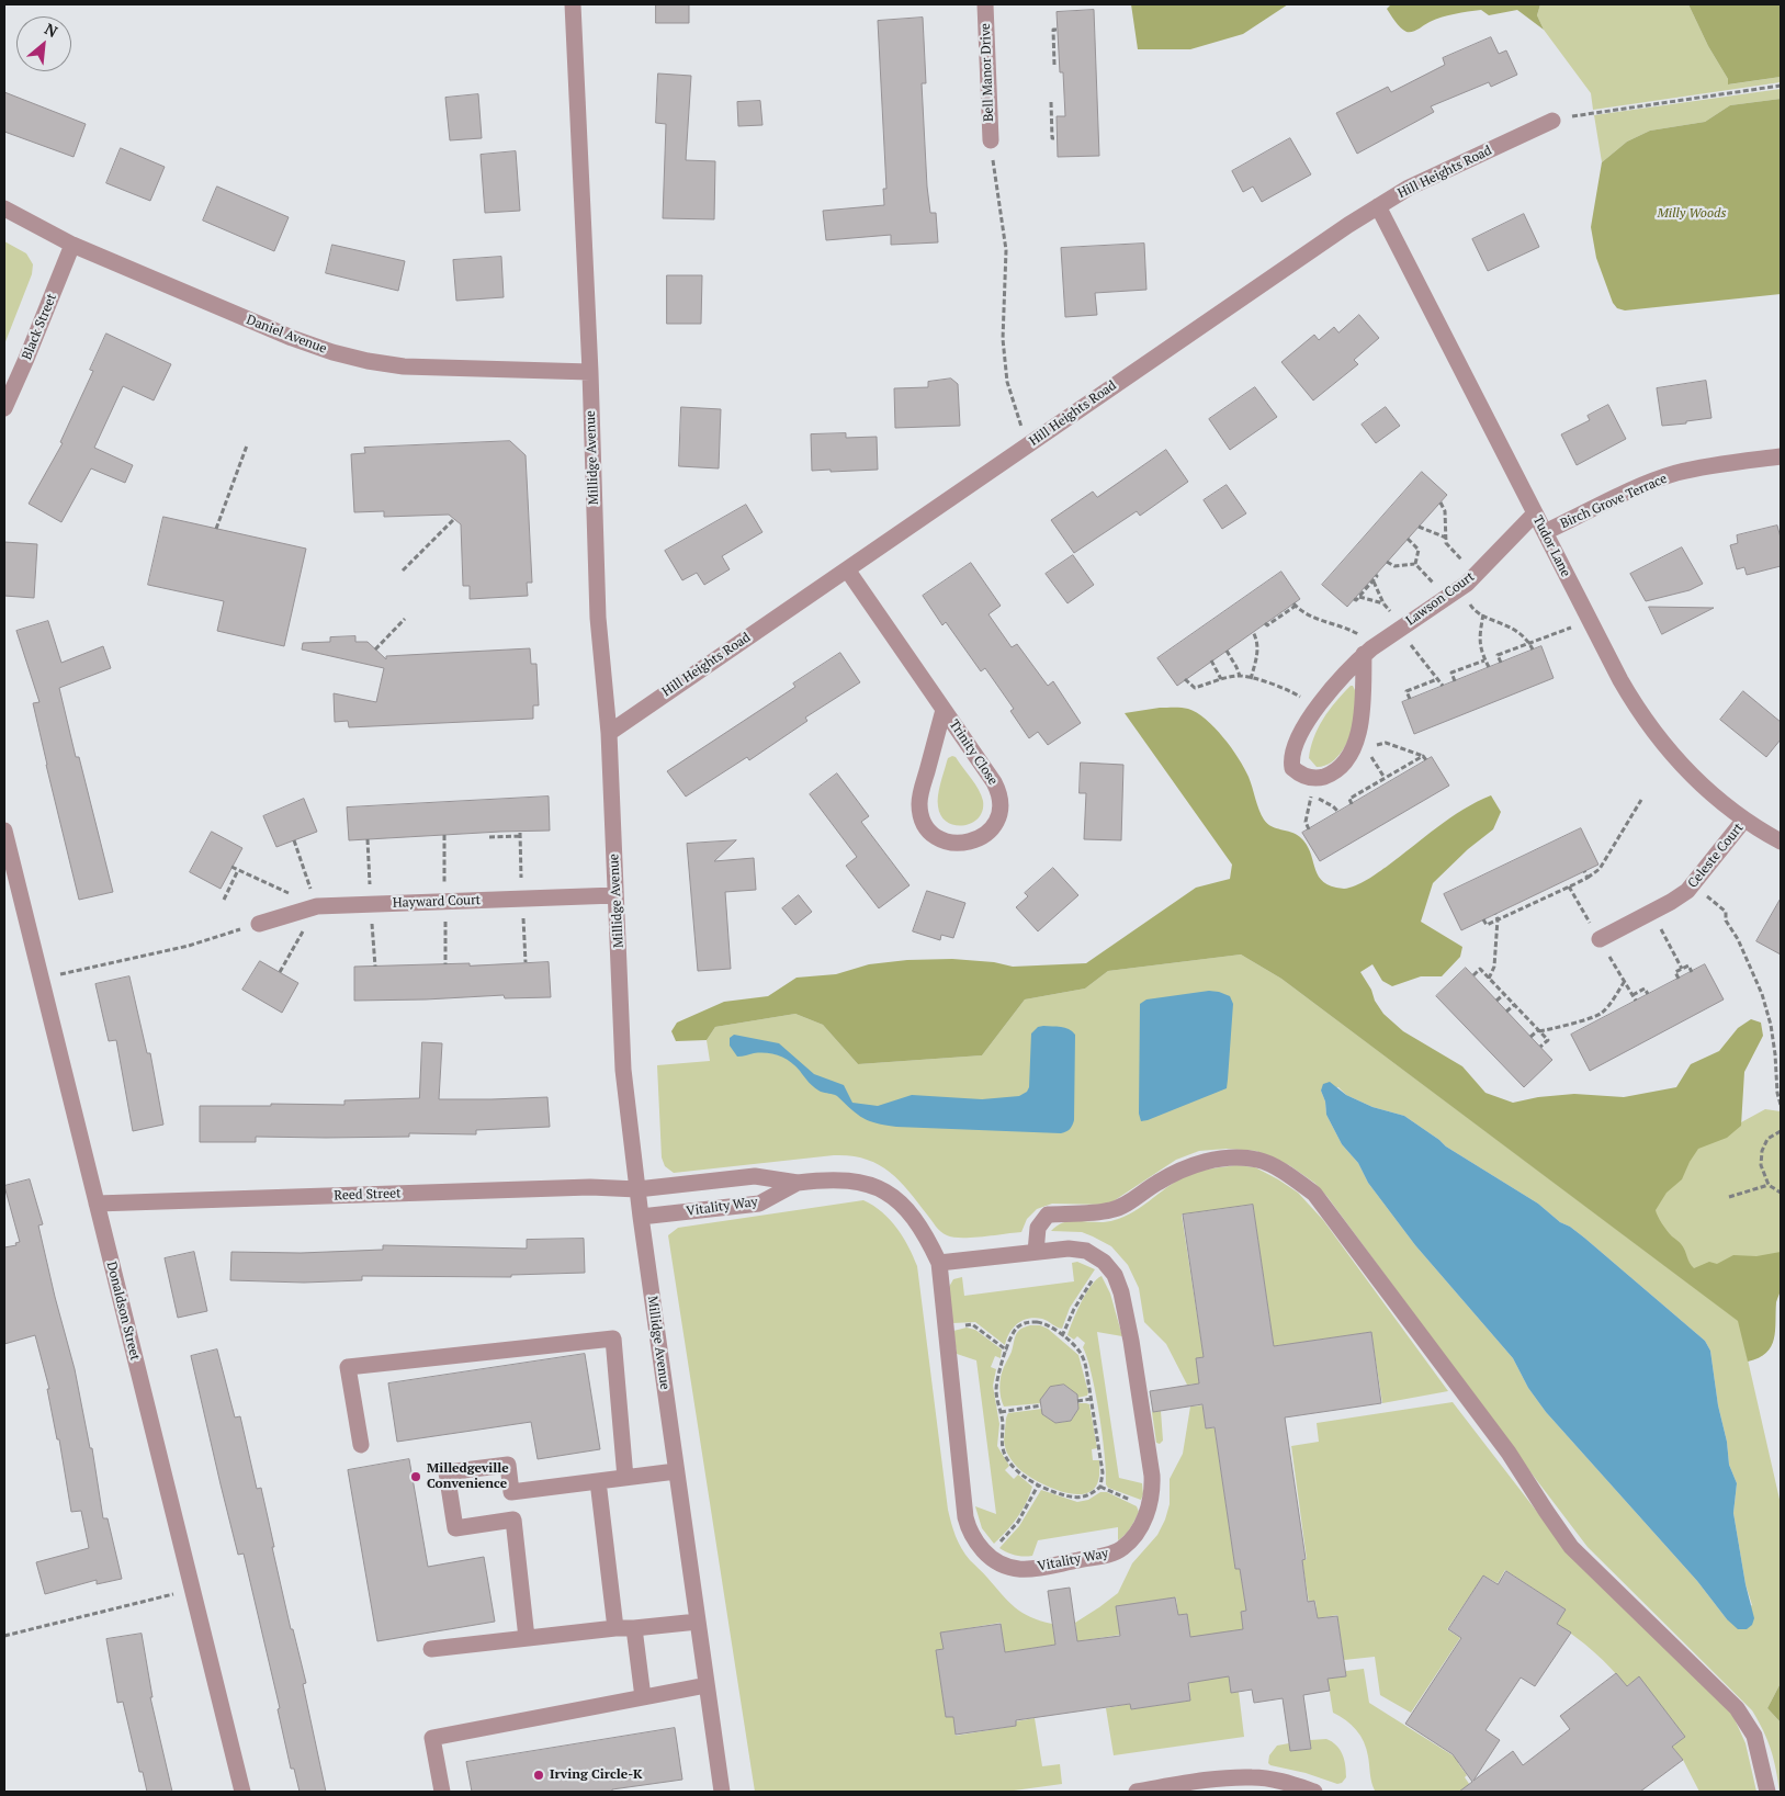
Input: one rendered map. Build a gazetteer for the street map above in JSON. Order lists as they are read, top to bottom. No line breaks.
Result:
{"streets":{"street":["Bell Manor Drive","Hill Heights Road","Black Street","Daniel Avenue","Millidge Avenue","Birch Grove Terrace","Tudor Lane","Lawson Court","Trinity Close","Celeste Court","Hayward Court","Reed Street","Vitality Way","Donaldson Street"]},"crossings":[["Hill Heights Road","Millidge Avenue"],["Hill Heights Road","Tudor Lane"],["Hill Heights Road","Trinity Close"],["Black Street","Daniel Avenue"],["Daniel Avenue","Millidge Avenue"],["Millidge Avenue","Hayward Court"],["Millidge Avenue","Reed Street"],["Millidge Avenue","Vitality Way"],["Birch Grove Terrace","Tudor Lane"],["Tudor Lane","Lawson Court"],["Tudor Lane","Celeste Court"],["Reed Street","Vitality Way"],["Reed Street","Donaldson Street"]],"parks":["Milly Woods"],"places":["Milledgeville Convenience","Irving Circle-K"],"north":"top right"}
